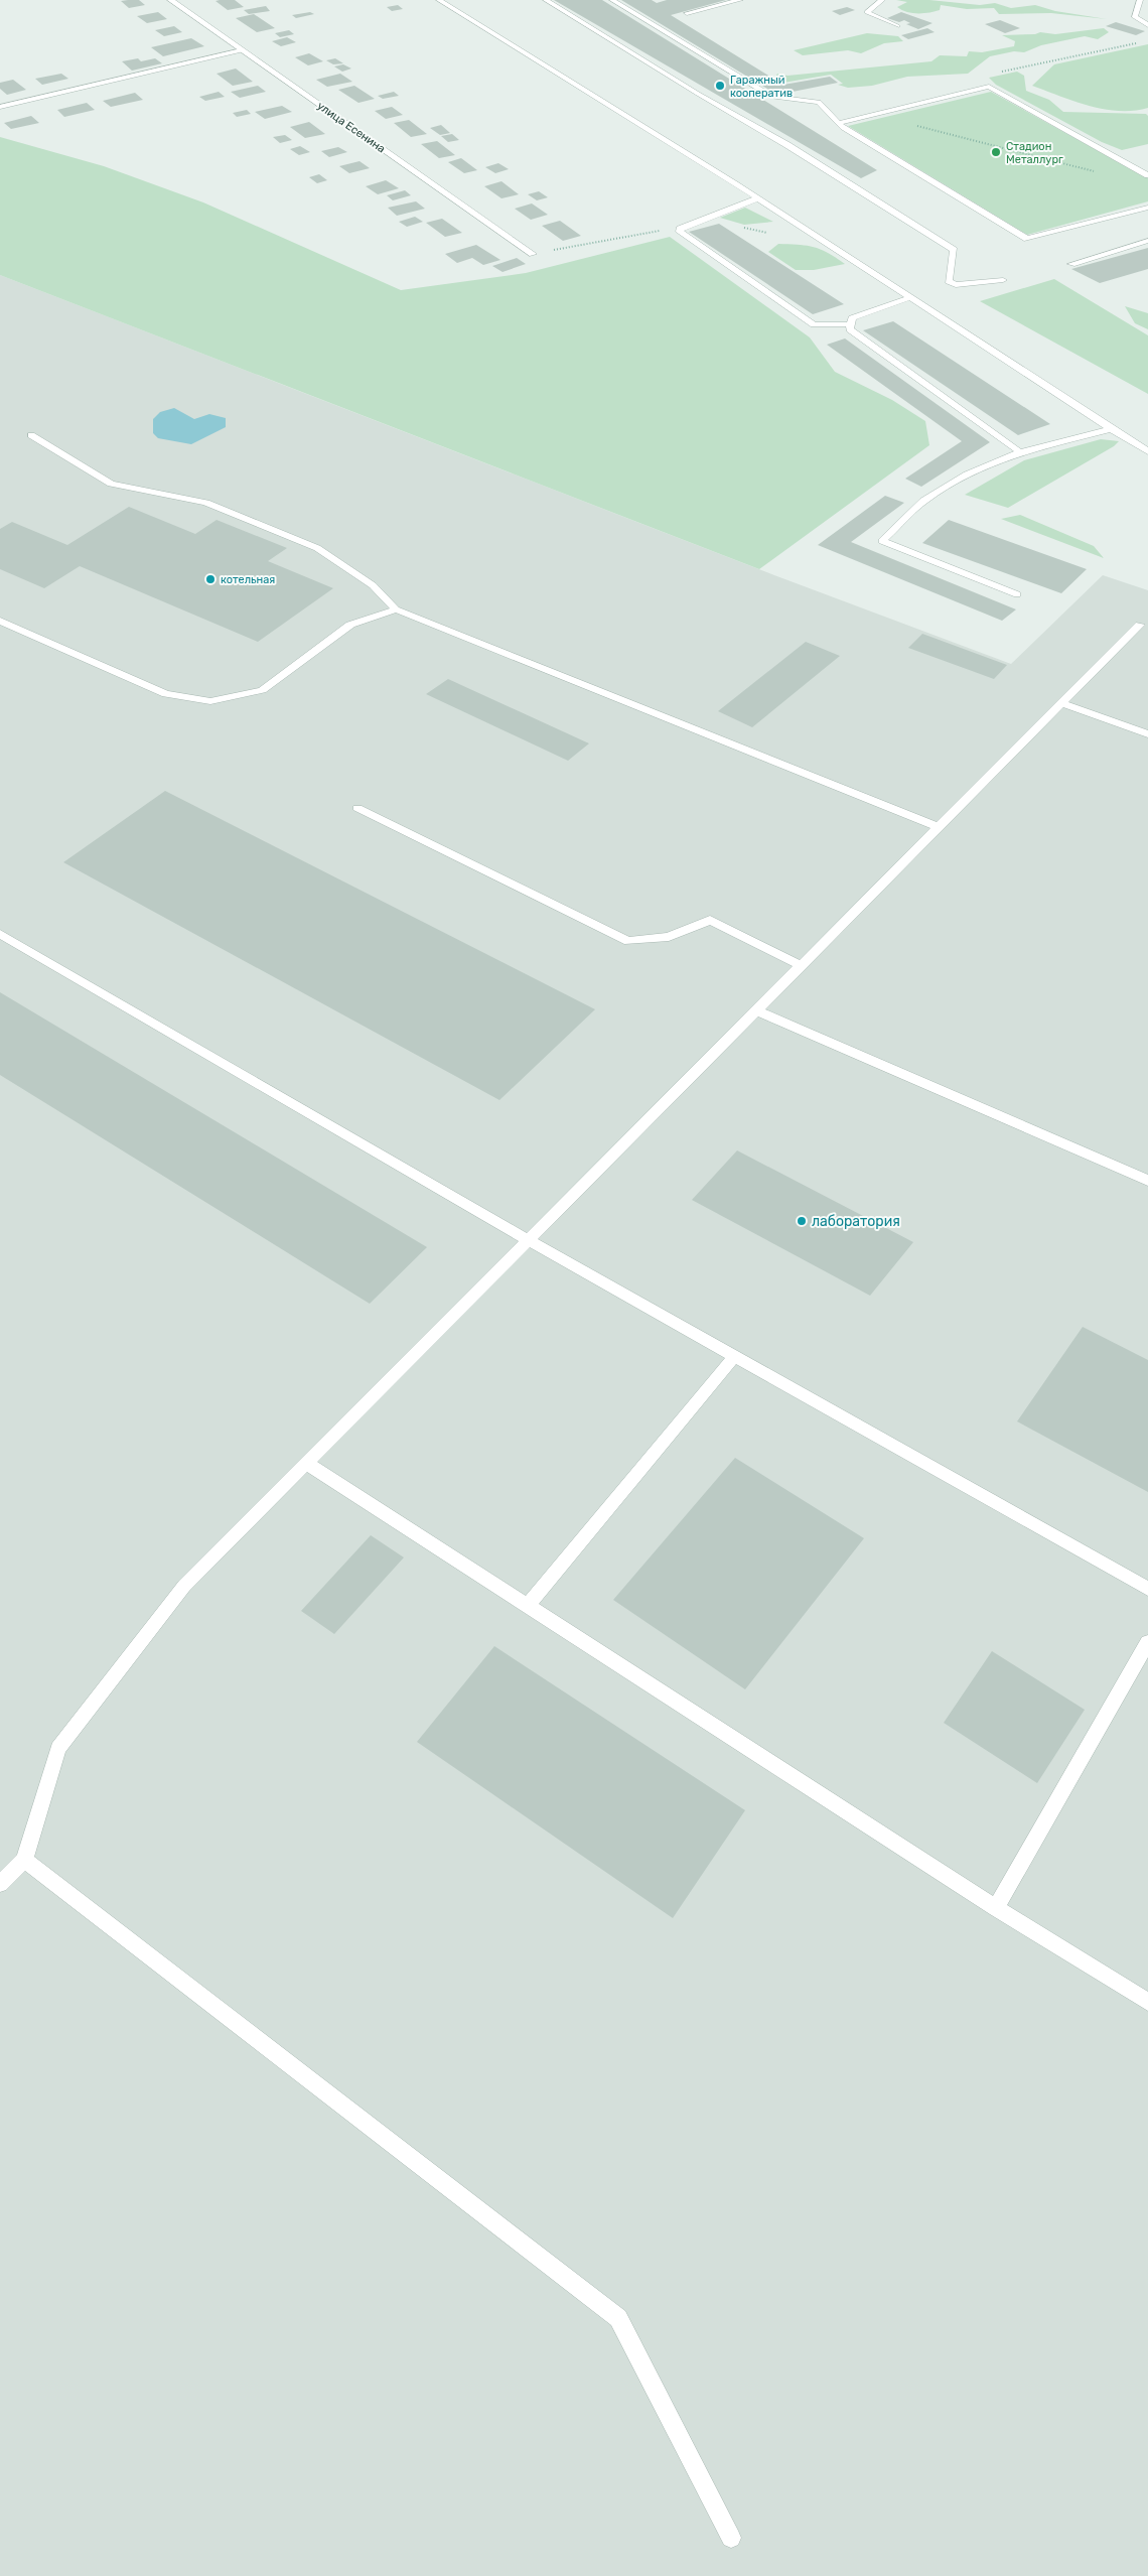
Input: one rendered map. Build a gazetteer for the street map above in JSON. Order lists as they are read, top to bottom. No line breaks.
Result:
{"streets":{"street":["улица Есенина"]},"places":["Гаражный кооператив","Стадион Металлург","котельная","лаборатория"]}
